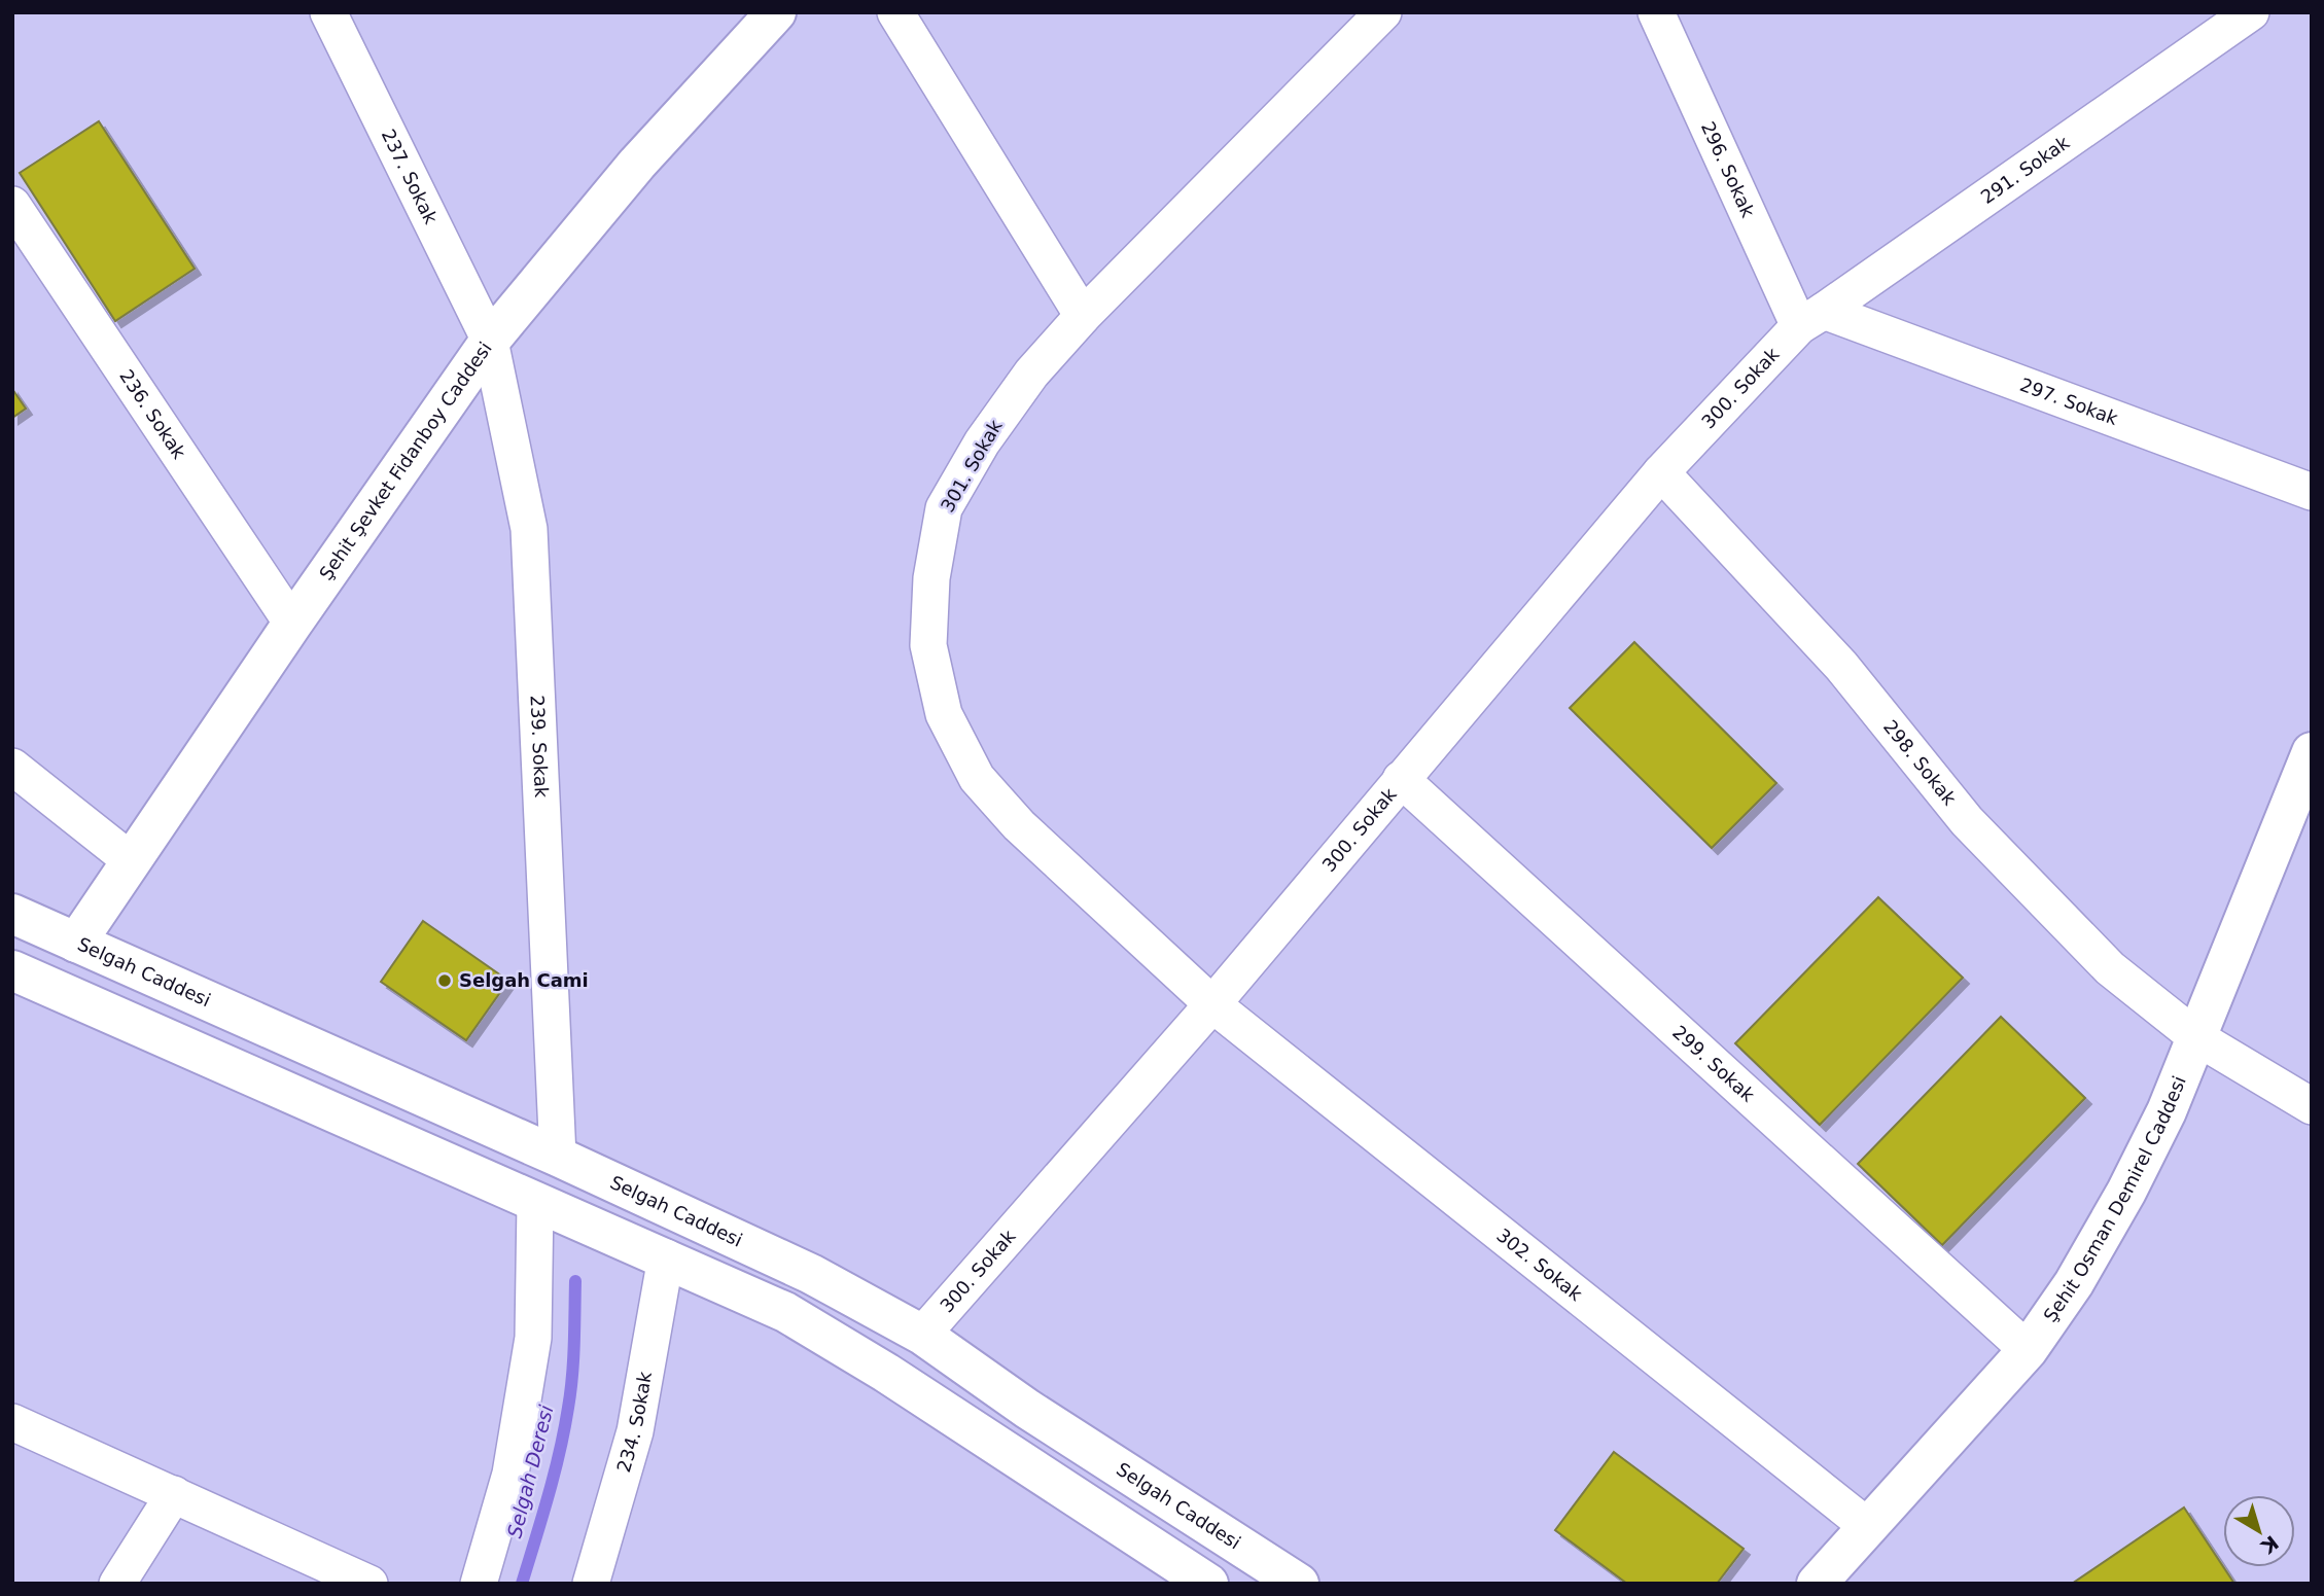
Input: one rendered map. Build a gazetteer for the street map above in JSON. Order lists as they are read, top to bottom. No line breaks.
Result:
{"streets":{"main road":["Şehit Şevket Fidanboy Caddesi","Selgah Caddesi","Şehit Osman Demirel Caddesi"],"street":["296. Sokak","291. Sokak","237. Sokak","300. Sokak","297. Sokak","236. Sokak","301. Sokak","239. Sokak","298. Sokak","299. Sokak","302. Sokak","234. Sokak"]},"crossings":[["296. Sokak","291. Sokak"],["296. Sokak","300. Sokak"],["296. Sokak","297. Sokak"],["291. Sokak","300. Sokak"],["291. Sokak","297. Sokak"],["237. Sokak","Şehit Şevket Fidanboy Caddesi"],["237. Sokak","239. Sokak"],["300. Sokak","297. Sokak"],["300. Sokak","301. Sokak"],["300. Sokak","298. Sokak"],["300. Sokak","Selgah Caddesi"],["300. Sokak","299. Sokak"],["300. Sokak","302. Sokak"],["236. Sokak","Şehit Şevket Fidanboy Caddesi"],["Şehit Şevket Fidanboy Caddesi","239. Sokak"],["Şehit Şevket Fidanboy Caddesi","Selgah Caddesi"],["301. Sokak","302. Sokak"],["239. Sokak","Selgah Caddesi"],["298. Sokak","Şehit Osman Demirel Caddesi"],["299. Sokak","Şehit Osman Demirel Caddesi"],["Şehit Osman Demirel Caddesi","302. Sokak"]],"water":["Selgah Deresi"],"places":["Selgah Cami"],"north":"bottom right"}
